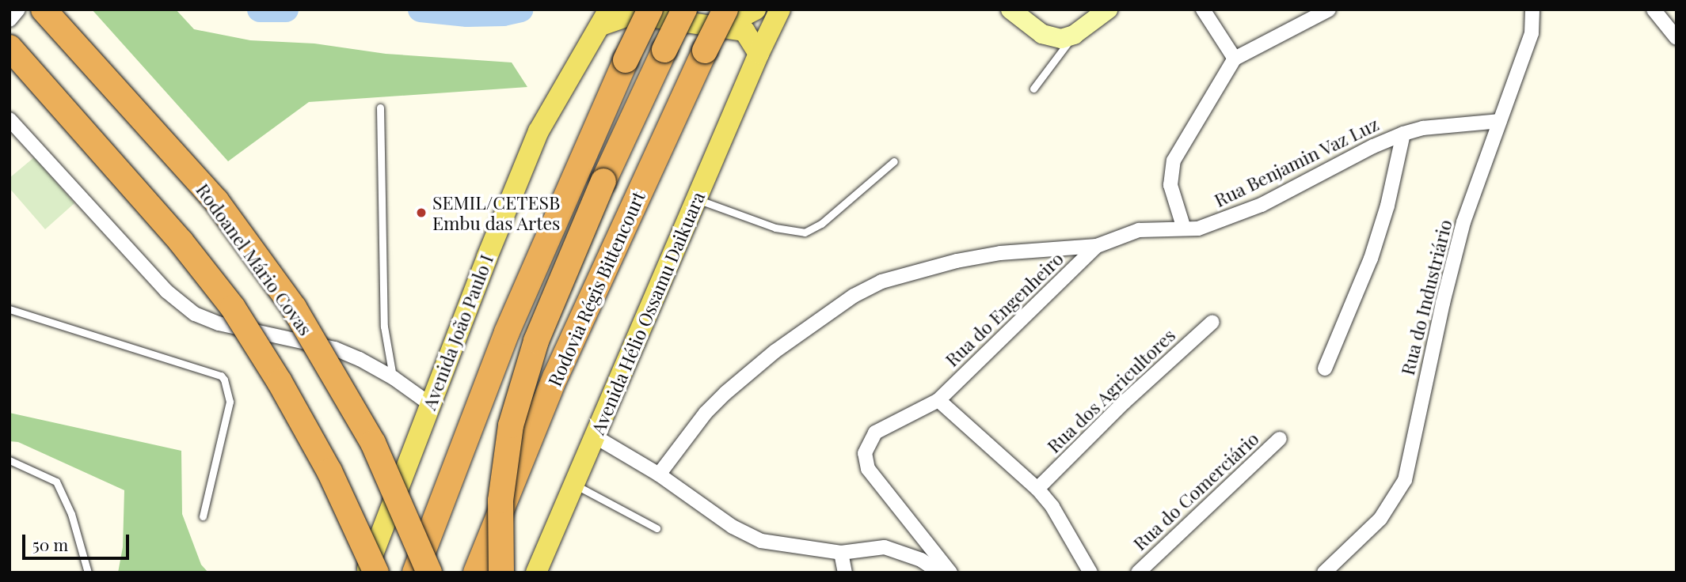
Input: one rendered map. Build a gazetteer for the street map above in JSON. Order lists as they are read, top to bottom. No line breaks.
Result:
{"streets":{"highway":["Rodoanel Mário Covas","Rodovia Régis Bittencourt"],"main road":["Avenida Hélio Ossamu Daikuara","Avenida João Paulo I"],"street":["Rua Benjamin Vaz Luz","Rua do Industriário","Rua do Engenheiro","Rua dos Agricultores","Rua do Comerciário"]},"crossings":[["Rua Benjamin Vaz Luz","Rua do Industriário"],["Rua Benjamin Vaz Luz","Rua do Engenheiro"]],"places":["SEMIL/CETESB Embu das Artes"],"scale_bar":"50 m"}
